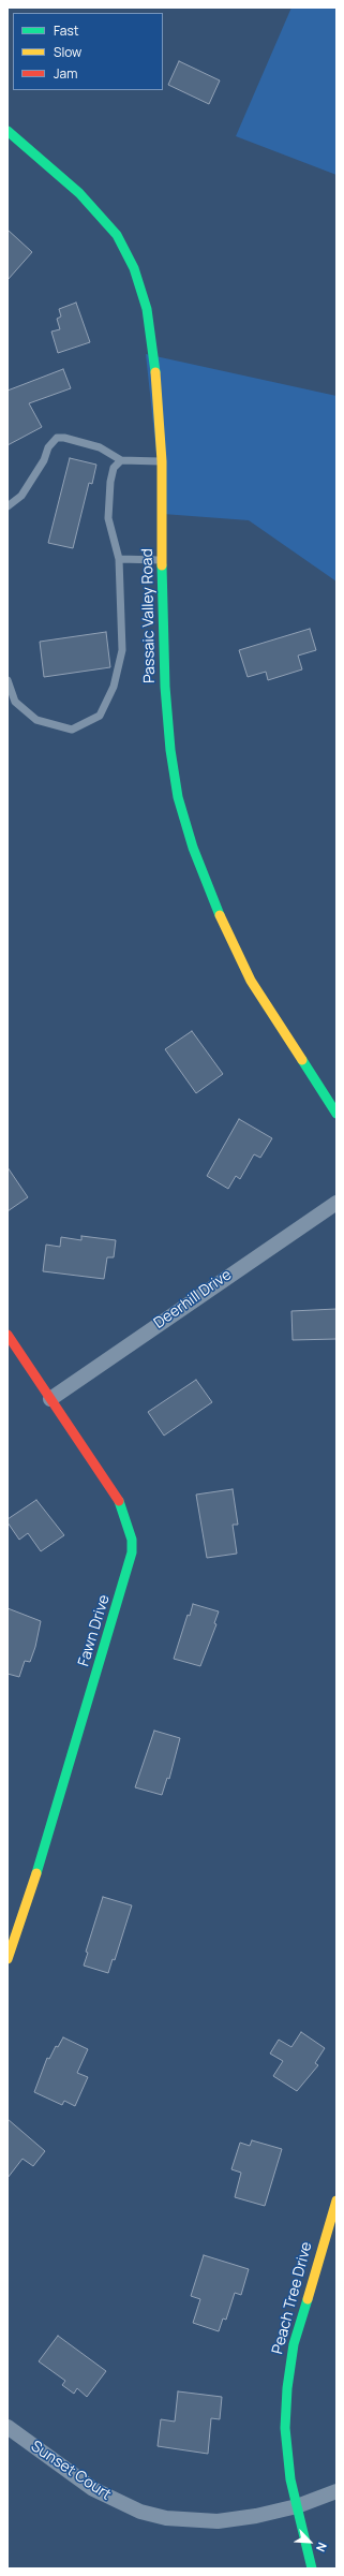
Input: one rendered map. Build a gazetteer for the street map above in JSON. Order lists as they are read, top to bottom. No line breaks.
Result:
{"streets":{"street":["Passaic Valley Road","Deerhill Drive","Fawn Drive","Peach Tree Drive","Sunset Court"]},"crossings":[["Deerhill Drive","Fawn Drive"],["Peach Tree Drive","Sunset Court"]],"legend":["Fast","Slow","Jam"],"north":"bottom right"}
